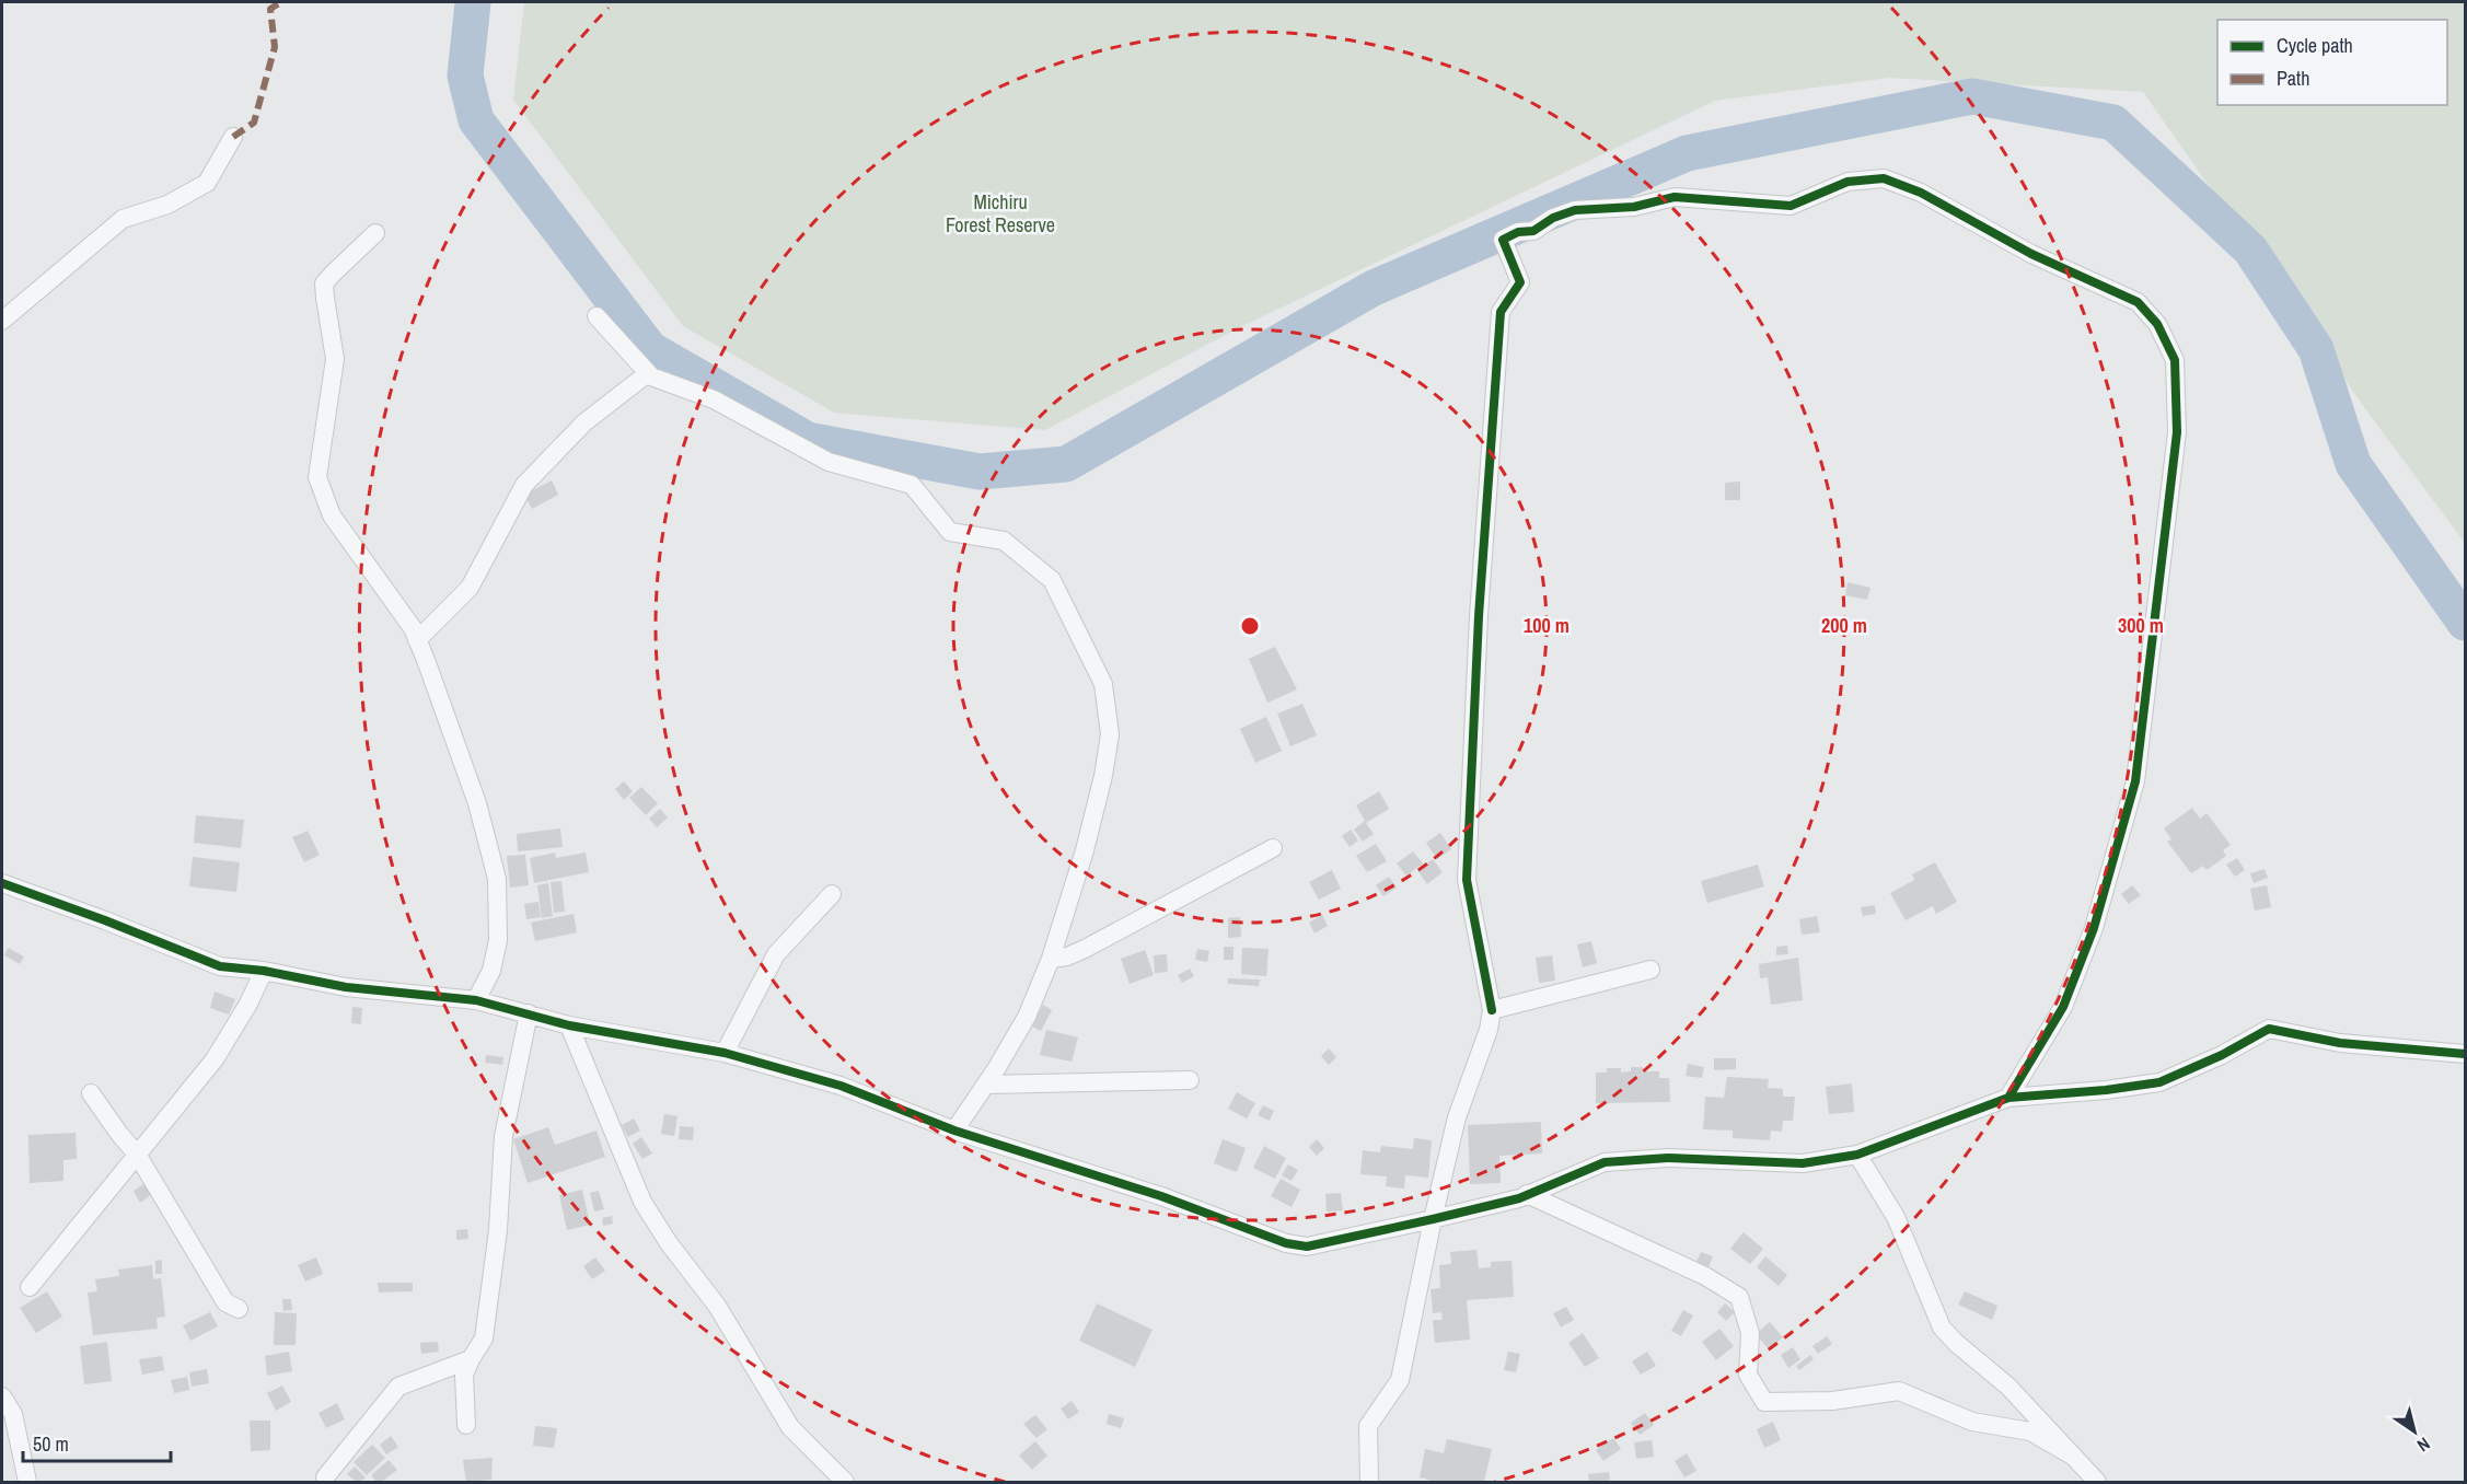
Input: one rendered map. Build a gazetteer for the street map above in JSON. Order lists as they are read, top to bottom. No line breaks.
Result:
{"parks":["Michiru Forest Reserve"],"legend":["Cycle path","Path"],"scale_bar":"50 m","north":"bottom right","rings":["100 m","200 m","300 m"]}
